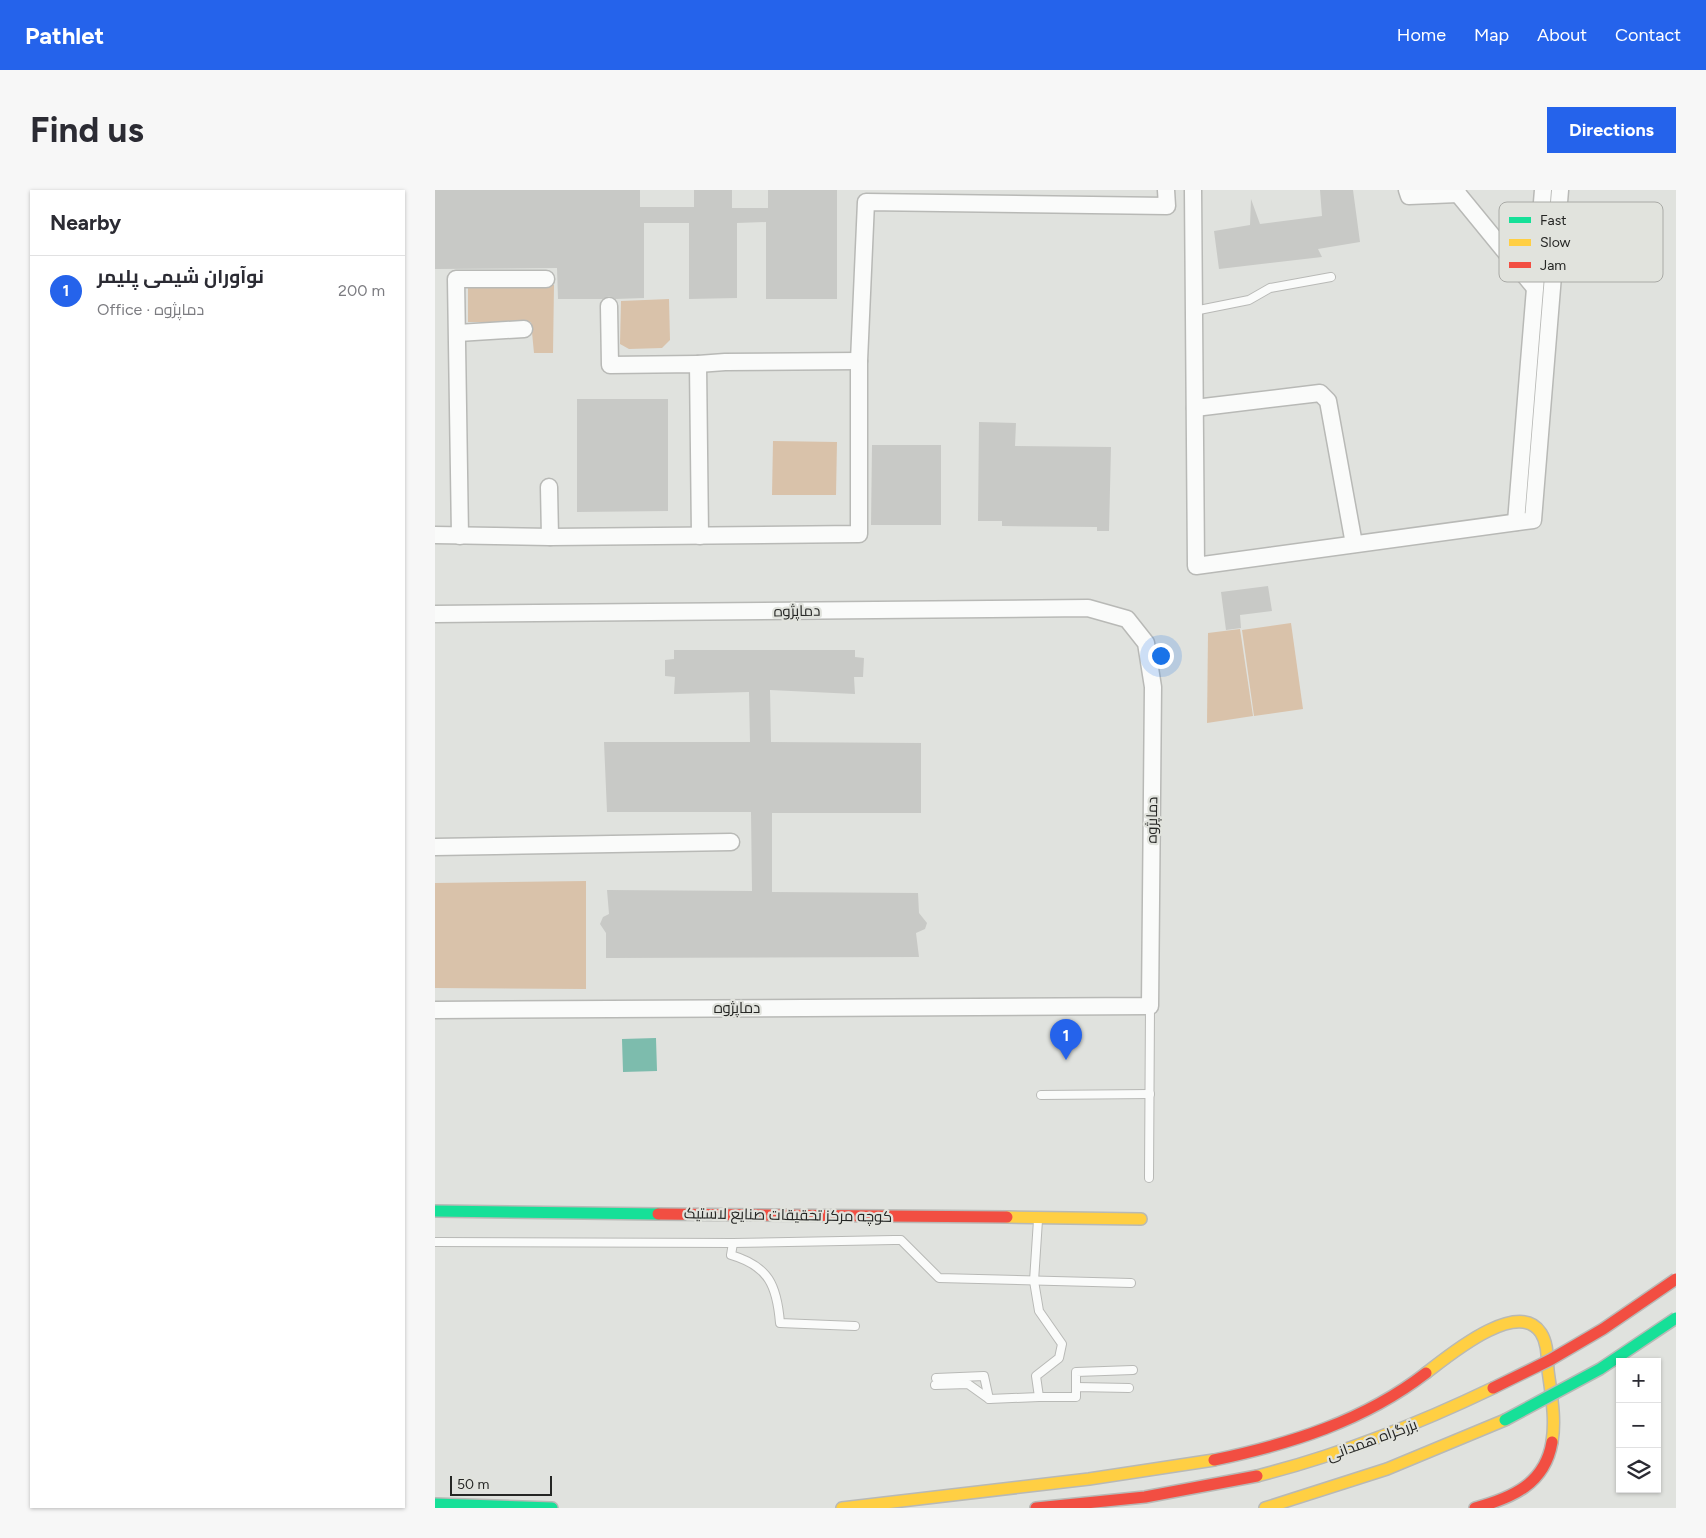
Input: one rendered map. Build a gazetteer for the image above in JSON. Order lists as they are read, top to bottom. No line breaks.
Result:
{"streets":{"main road":["کوچه مرکز تحقیقات صنایع لاستیک","بزرگراه همدانی"],"street":["دماپژوه"]},"legend":["Fast","Slow","Jam"],"scale_bar":"50 m","page":{"header":"Pathlet","nav":["Home","Map","About","Contact"],"buttons":"Directions","title":"Find us","heading":"Nearby","list":[{"mark":"1","name":"نوآوران شیمی پلیمر","note":"Office · دماپژوه","value":"200 m"}],"pins":"1","map_buttons":["+","−"],"scale":"50 m"}}
